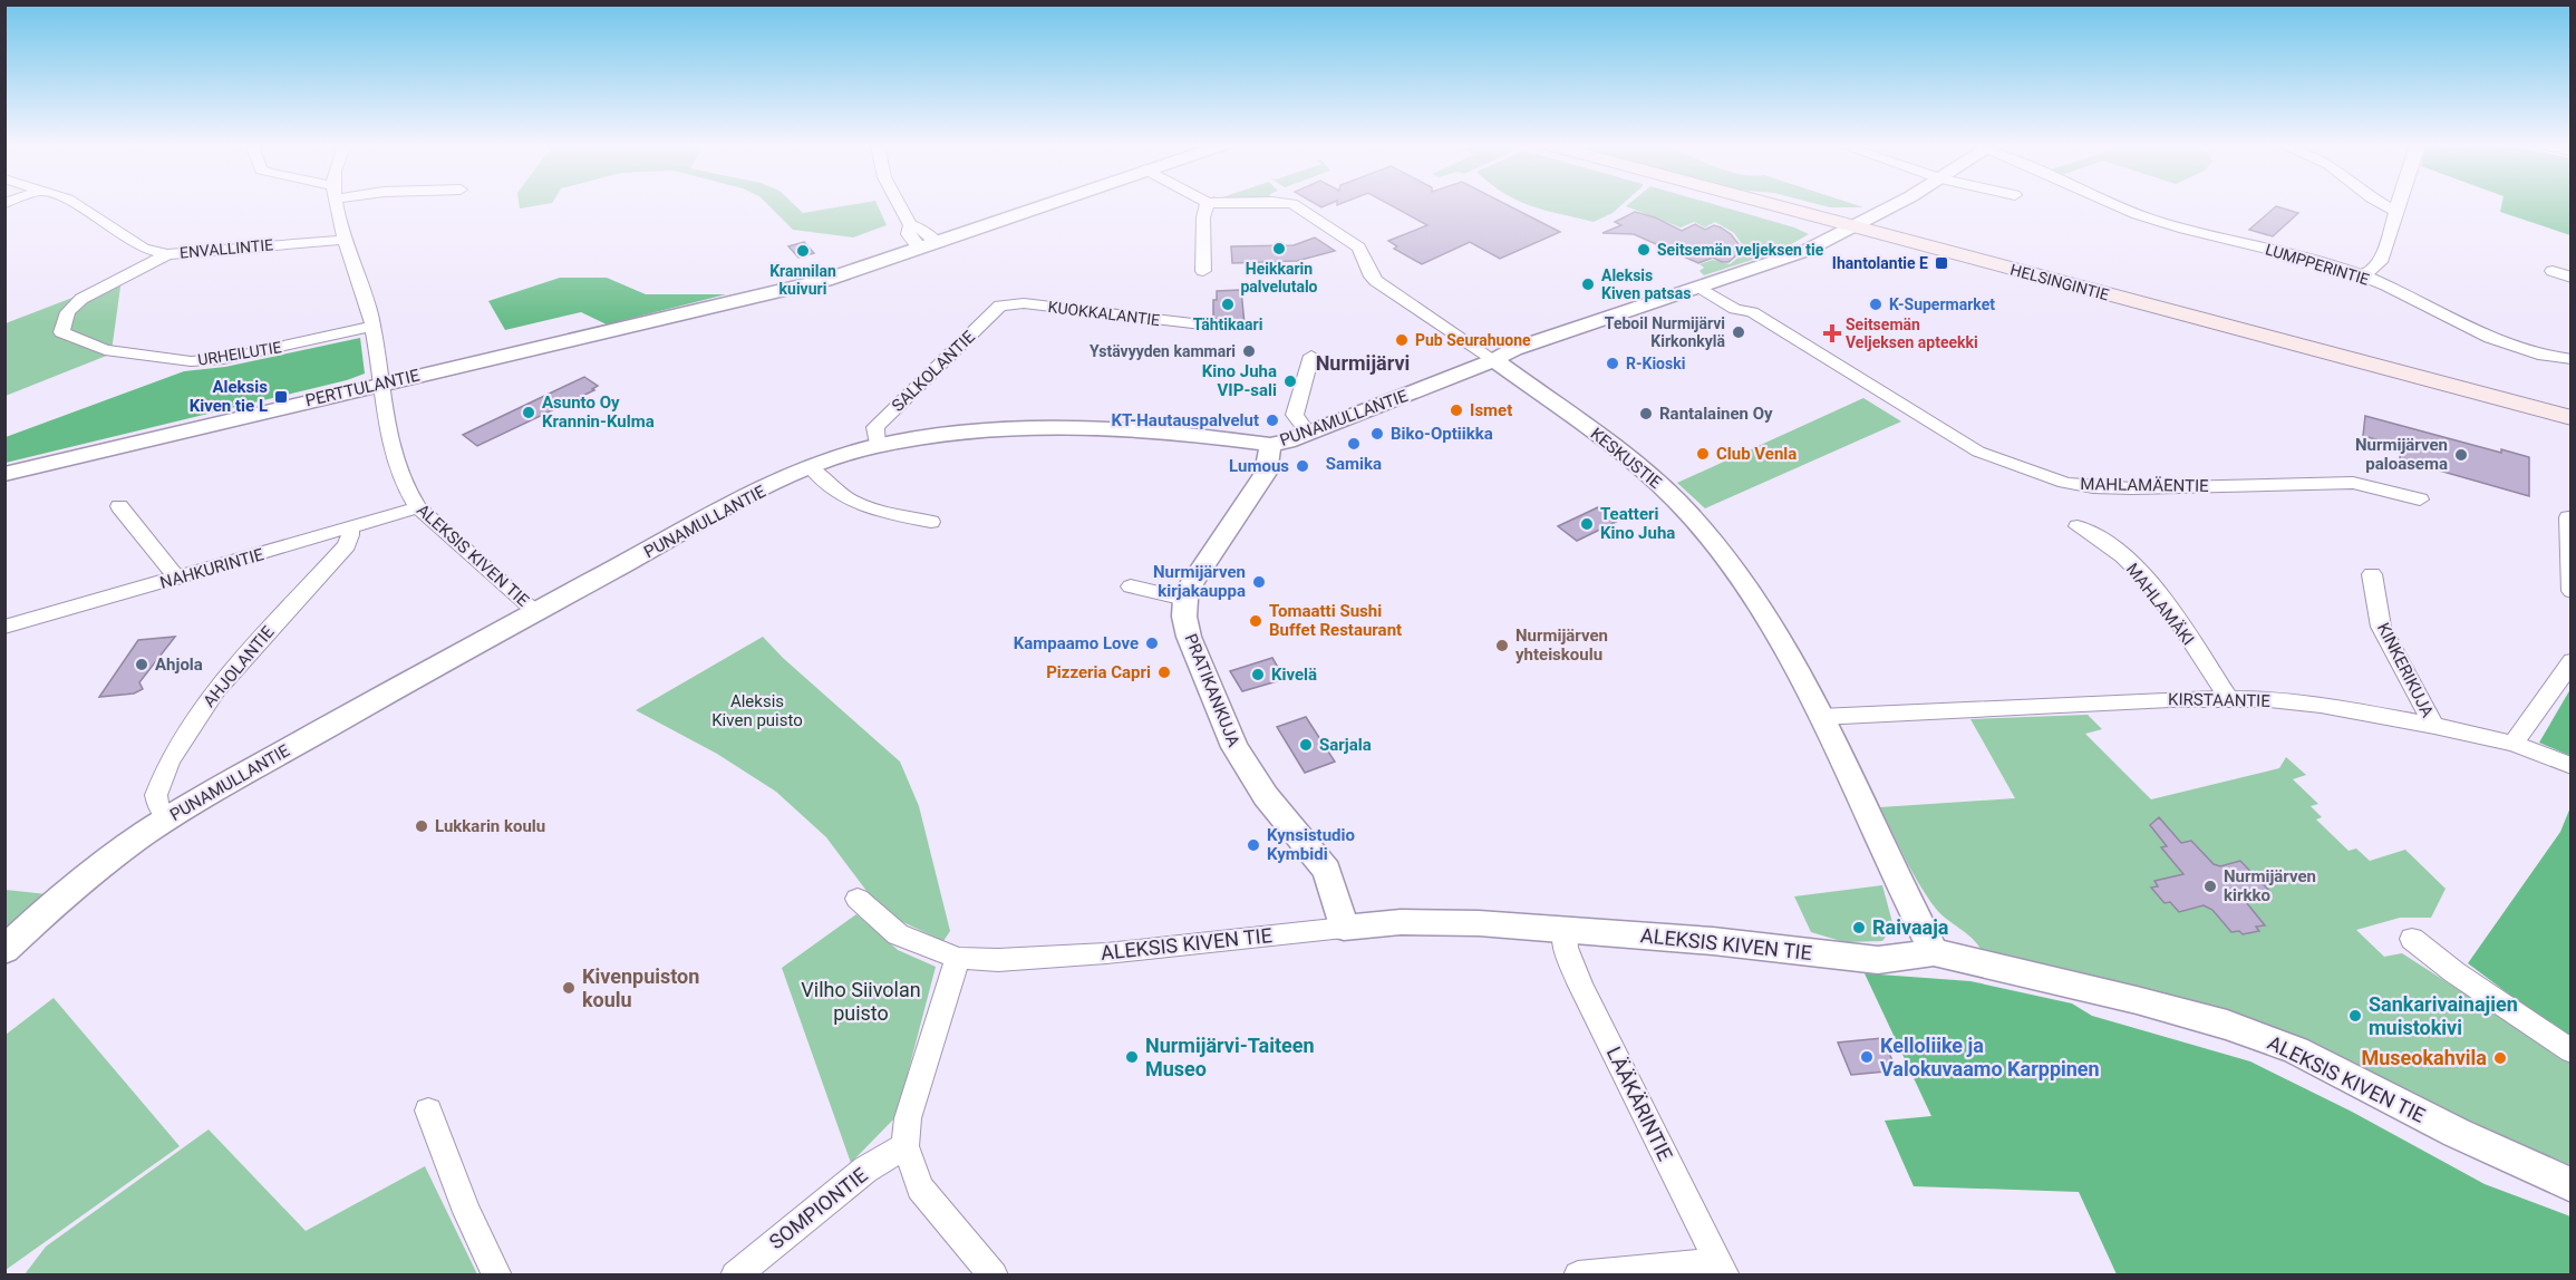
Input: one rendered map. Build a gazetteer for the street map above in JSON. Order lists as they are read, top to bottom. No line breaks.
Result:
{"streets":{"main road":["HELSINGINTIE"],"street":["ENVALLINTIE","LUMPPERINTIE","KUOKKALANTIE","URHEILUTIE","SALKOLANTIE","PERTTULANTIE","PUNAMULLANTIE","KESKUSTIE","MAHLAMÄENTIE","ALEKSIS KIVEN TIE","NAHKURINTIE","MAHLAMÄKI","AHJOLANTIE","KINKERIKUJA","PRATIKANKUJA","KIRSTAANTIE","LÄÄKÄRINTIE","SOMPIONTIE"]},"crossings":[["ENVALLINTIE","URHEILUTIE"],["ENVALLINTIE","ALEKSIS KIVEN TIE"],["HELSINGINTIE","PUNAMULLANTIE"],["KUOKKALANTIE","SALKOLANTIE"],["URHEILUTIE","ALEKSIS KIVEN TIE"],["SALKOLANTIE","PUNAMULLANTIE"],["PERTTULANTIE","ALEKSIS KIVEN TIE"],["PUNAMULLANTIE","KESKUSTIE"],["PUNAMULLANTIE","MAHLAMÄENTIE"],["PUNAMULLANTIE","ALEKSIS KIVEN TIE"],["PUNAMULLANTIE","AHJOLANTIE"],["KESKUSTIE","ALEKSIS KIVEN TIE"],["KESKUSTIE","KIRSTAANTIE"],["ALEKSIS KIVEN TIE","NAHKURINTIE"],["ALEKSIS KIVEN TIE","PRATIKANKUJA"],["ALEKSIS KIVEN TIE","LÄÄKÄRINTIE"],["NAHKURINTIE","AHJOLANTIE"],["MAHLAMÄKI","KIRSTAANTIE"],["KINKERIKUJA","KIRSTAANTIE"]],"districts":["Nurmijärvi"],"parks":["Aleksis Kiven puisto","Vilho Siivolan puisto"],"places":{"other":["Heikkarin palvelutalo","Seitsemän veljeksen tie","Krannilan kuivuri","Aleksis Kiven patsas","Tähtikaari","K-Supermarket","Teboil Nurmijärvi Kirkonkylä","Pub Seurahuone","Ystävyyden kammari","R-Kioski","Kino Juha VIP-sali","Ismet","Asunto Oy Krannin-Kulma","Rantalainen Oy","KT-Hautauspalvelut","Biko-Optiikka","Samika","Club Venla","Nurmijärven paloasema","Lumous","Teatteri Kino Juha","Nurmijärven kirjakauppa","Tomaatti Sushi Buffet Restaurant","Kampaamo Love","Nurmijärven yhteiskoulu","Ahjola","Pizzeria Capri","Kivelä","Sarjala","Lukkarin koulu","Kynsistudio Kymbidi","Nurmijärven kirkko","Raivaaja","Kivenpuiston koulu","Sankarivainajien muistokivi","Nurmijärvi-Taiteen Museo","Kelloliike ja Valokuvaamo Karppinen","Museokahvila"],"transit":["Ihantolantie E","Aleksis Kiven tie L"],"health":["Seitsemän Veljeksen apteekki"]}}
